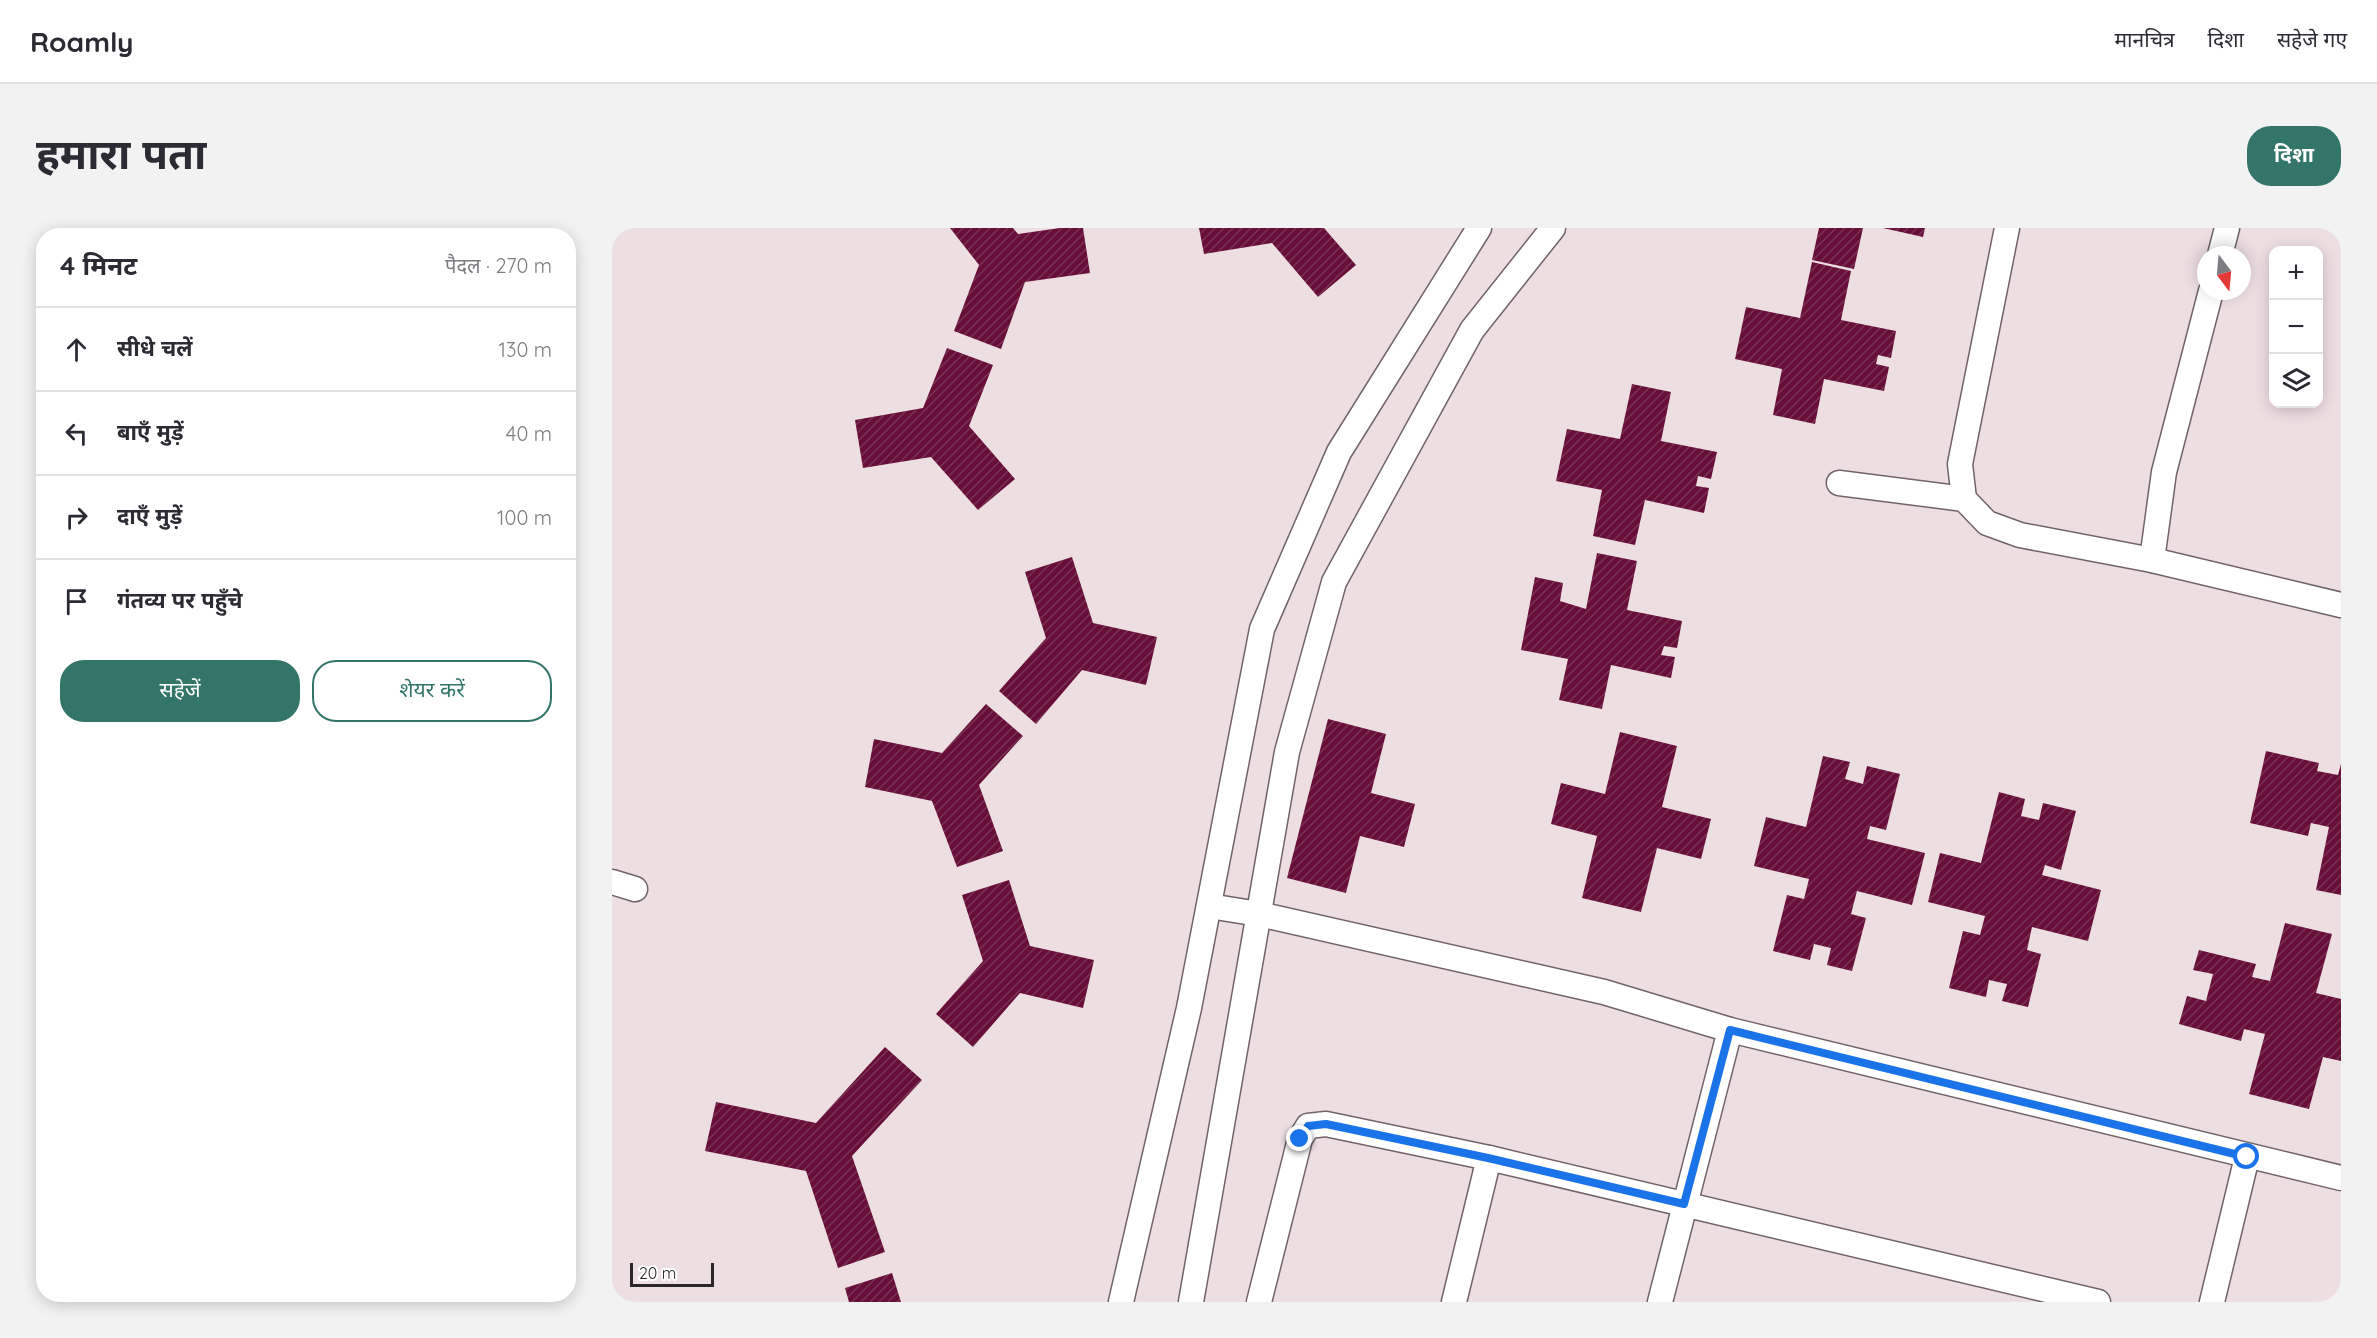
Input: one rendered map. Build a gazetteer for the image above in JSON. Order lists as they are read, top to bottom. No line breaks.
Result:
{"scale_bar":"20 m","north":"bottom","page":{"header":"Roamly","nav":["मानचित्र","दिशा","सहेजे गए"],"buttons":["दिशा",["सहेजें","शेयर करें"]],"title":"हमारा पता","heading":["4 मिनट","पैदल · 270 m"],"map_buttons":["+","−"],"list":[["सीधे चलें","130 m"],["बाएँ मुड़ें","40 m"],["दाएँ मुड़ें","100 m"],"गंतव्य पर पहुँचे"],"scale":"20 m"}}
